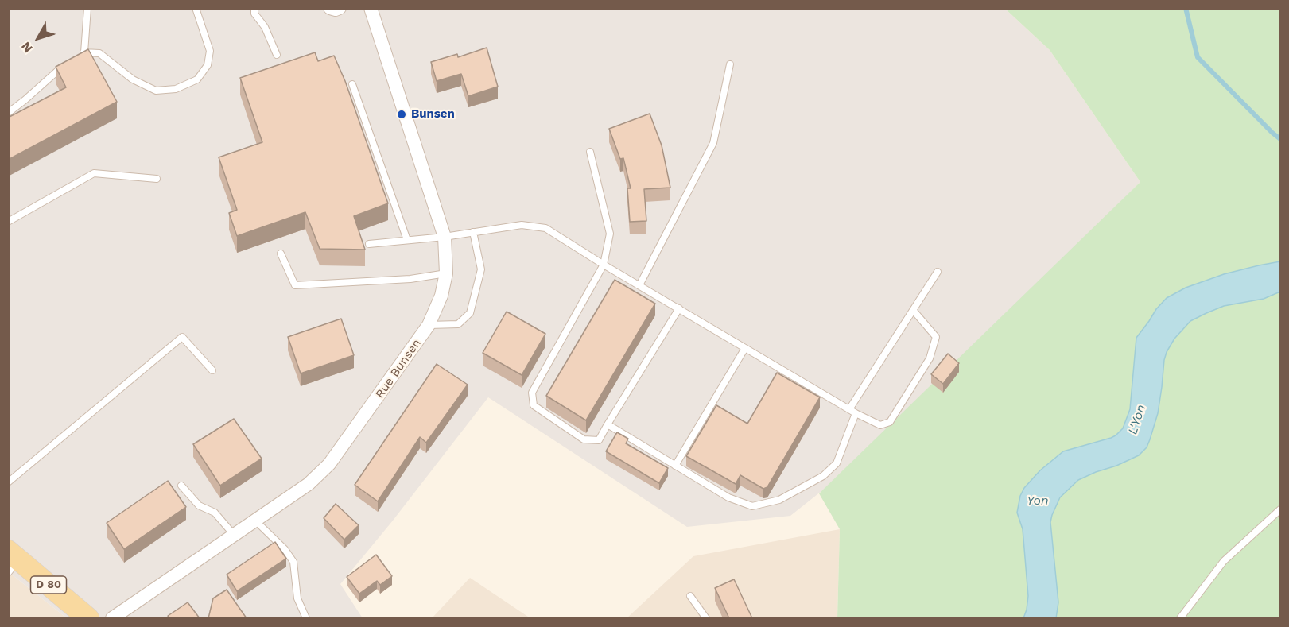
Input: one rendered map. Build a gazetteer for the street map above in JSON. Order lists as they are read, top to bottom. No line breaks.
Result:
{"streets":{"main road":["D 80"],"street":["Rue Bunsen"]},"water":["L'Yon","Yon"],"places":["Bunsen"],"north":"bottom left"}
